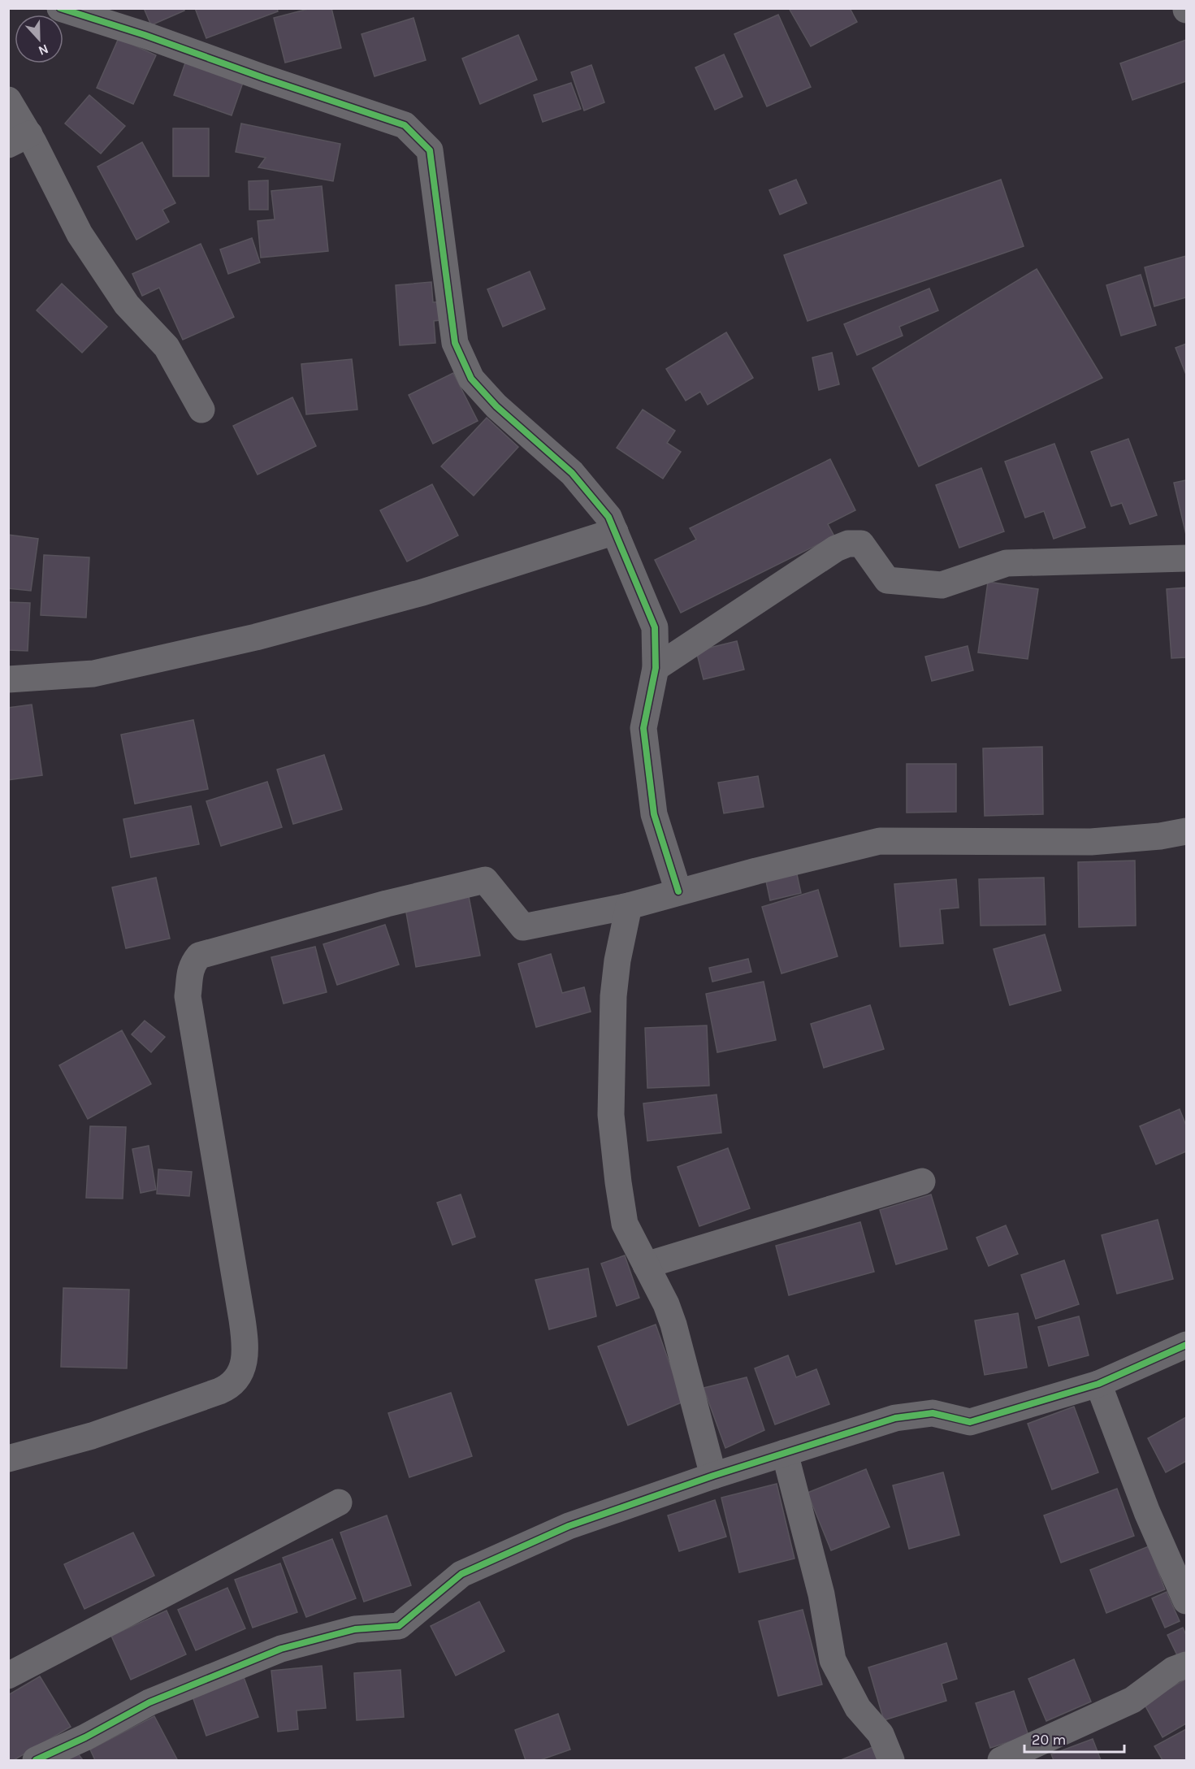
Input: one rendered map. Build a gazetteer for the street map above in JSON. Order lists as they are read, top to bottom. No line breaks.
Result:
{"scale_bar":"20 m","north":"bottom"}
